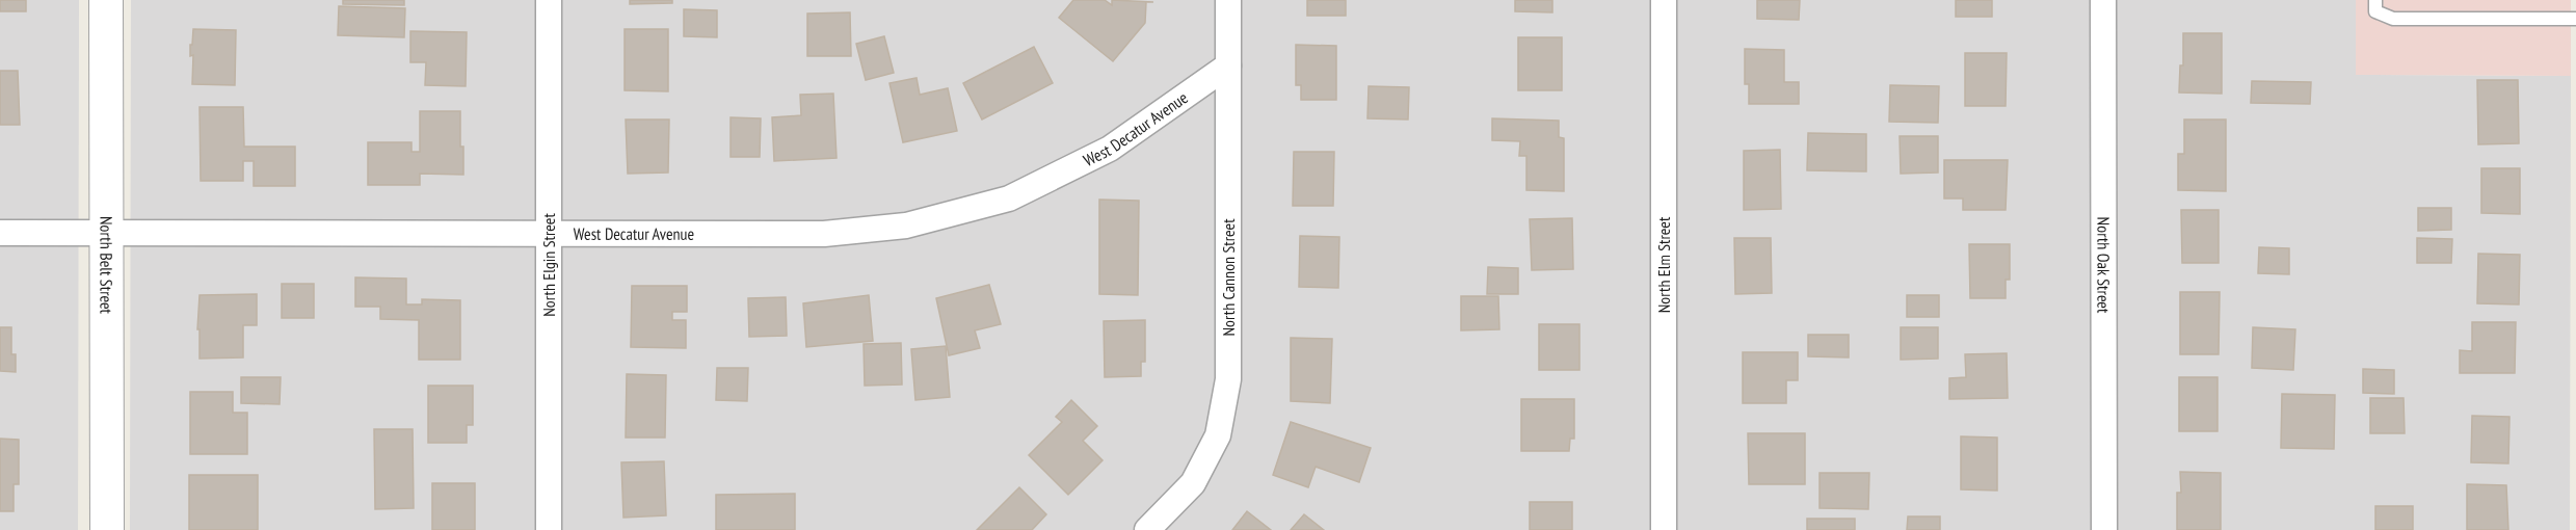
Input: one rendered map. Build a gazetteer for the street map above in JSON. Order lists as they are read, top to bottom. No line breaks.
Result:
{"streets":{"street":["West Decatur Avenue","North Belt Street","North Elgin Street","North Elm Street","North Oak Street","North Cannon Street"]},"crossings":[["West Decatur Avenue","North Belt Street"],["West Decatur Avenue","North Elgin Street"],["West Decatur Avenue","North Cannon Street"]]}
